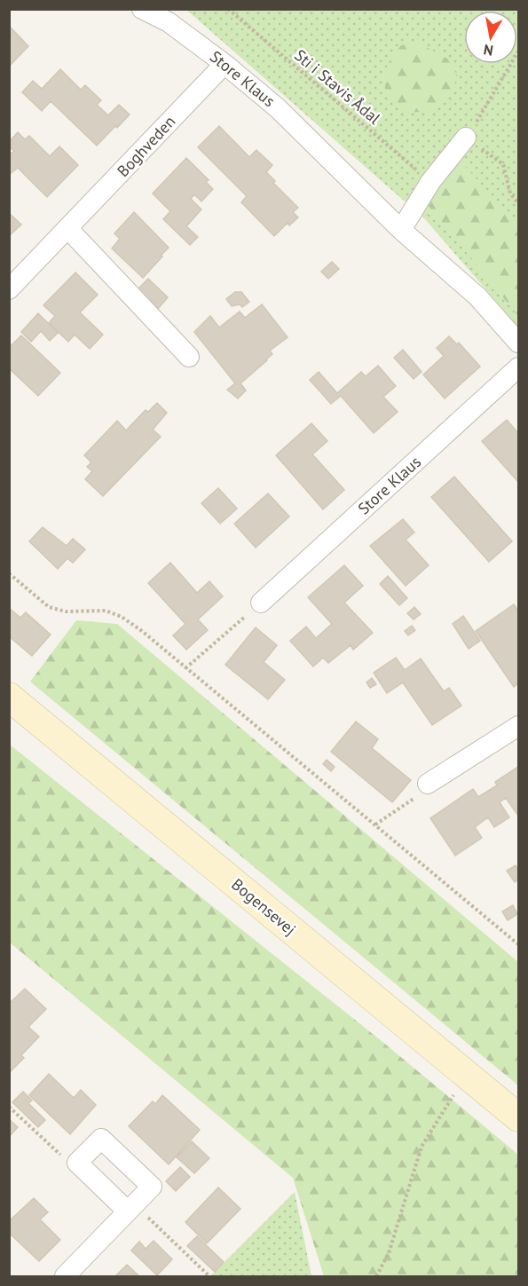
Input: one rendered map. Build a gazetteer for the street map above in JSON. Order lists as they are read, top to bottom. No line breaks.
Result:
{"streets":{"main road":["Bogensevej"],"street":["Store Klaus","Boghveden"],"path":["Sti i Stavis Ådal"]},"crossings":[["Store Klaus","Boghveden"]],"north":"bottom"}
